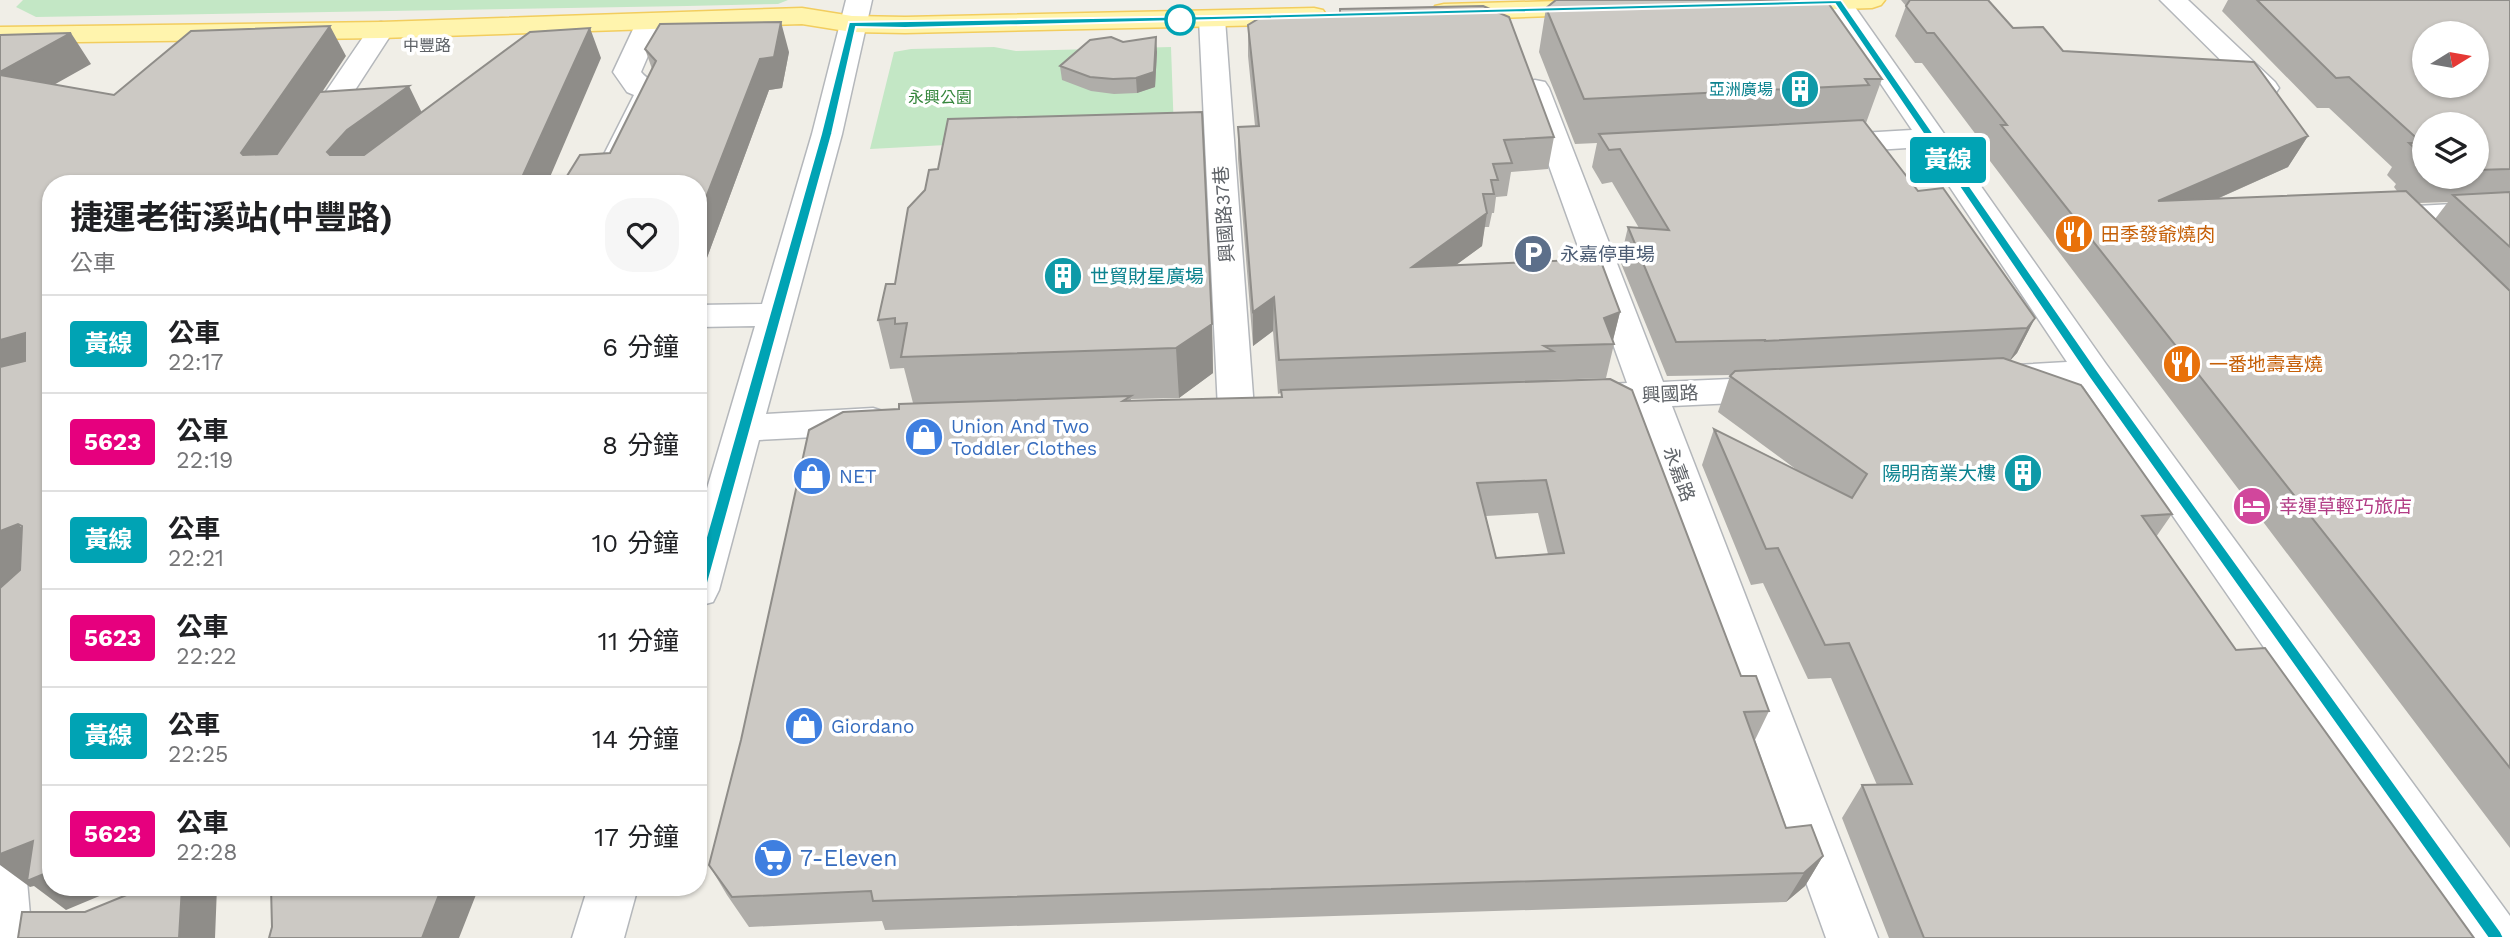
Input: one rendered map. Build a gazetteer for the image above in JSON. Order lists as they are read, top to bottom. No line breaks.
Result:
{"streets":{"main road":["中豐路"],"street":["興國路37巷","興國路","永嘉路"]},"crossings":[["中豐路","興國路37巷"],["興國路","永嘉路"]],"parks":["永興公園"],"places":{"building":["亞洲廣場","世貿財星廣場","陽明商業大樓"],"restaurant":["田季發爺燒肉","一番地壽喜燒"],"parking":["永嘉停車場"],"shop":["Union And Two Toddler Clothes","NET","Giordano"],"hotel":["幸運草輕巧旅店"],"supermarket":["7-Eleven"]},"lines":["bus line 黃線"],"north":"right","page":{"on_map":"黃線","heading":["捷運老街溪站(中豐路)","公車"],"list":[{"mark":"黃線","name":"公車","note":"22:17","value":"6 分鐘"},{"mark":"5623","name":"公車","note":"22:19","value":"8 分鐘"},{"mark":"黃線","name":"公車","note":"22:21","value":"10 分鐘"},{"mark":"5623","name":"公車","note":"22:22","value":"11 分鐘"},{"mark":"黃線","name":"公車","note":"22:25","value":"14 分鐘"},{"mark":"5623","name":"公車","note":"22:28","value":"17 分鐘"}]}}
